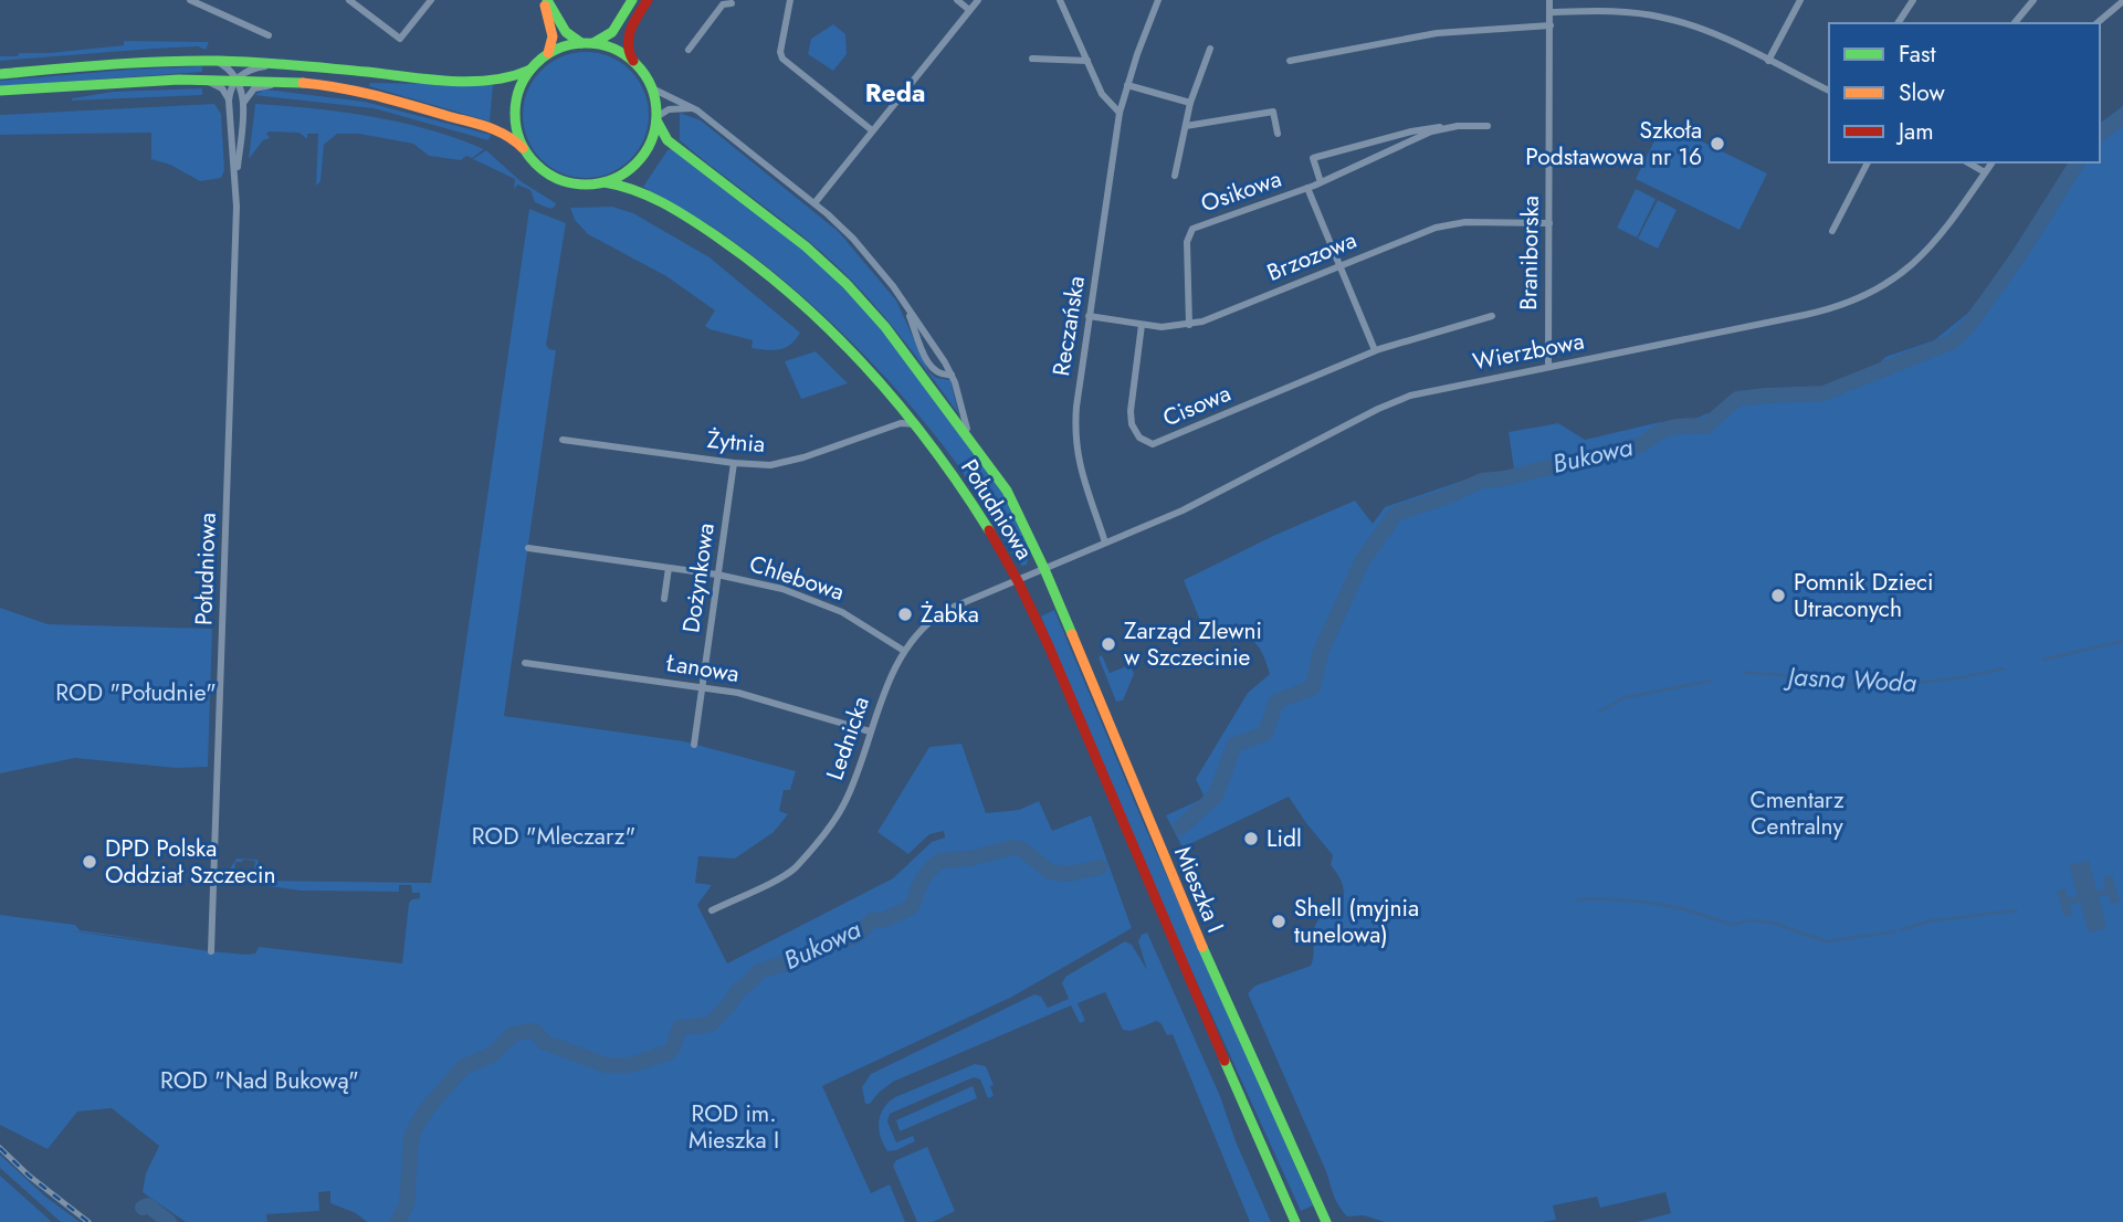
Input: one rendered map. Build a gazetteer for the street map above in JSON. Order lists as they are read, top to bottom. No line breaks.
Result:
{"streets":{"main road":["Południowa","Mieszka I"],"street":["Osikowa","Braniborska","Brzozowa","Reczańska","Wierzbowa","Cisowa","Żytnia","Dożynkowa","Chlebowa","Łanowa","Lednicka"]},"crossings":[["Osikowa","Brzozowa"],["Braniborska","Brzozowa"],["Braniborska","Wierzbowa"],["Brzozowa","Reczańska"],["Brzozowa","Cisowa"],["Reczańska","Wierzbowa"],["Wierzbowa","Południowa"],["Wierzbowa","Mieszka I"],["Żytnia","Południowa"],["Żytnia","Dożynkowa"],["Południowa","Lednicka"],["Południowa","Mieszka I"],["Dożynkowa","Chlebowa"],["Dożynkowa","Łanowa"],["Chlebowa","Lednicka"],["Łanowa","Lednicka"],["Lednicka","Mieszka I"]],"districts":["Reda"],"water":["Bukowa","Jasna Woda"],"parks":["ROD \"Południe\"","Cmentarz Centralny","ROD \"Mleczarz\"","ROD \"Nad Bukową\"","ROD im. Mieszka I"],"places":["Szkoła Podstawowa nr 16","Pomnik Dzieci Utraconych","Żabka","Zarząd Zlewni w Szczecinie","Lidl","DPD Polska Oddział Szczecin","Shell (myjnia tunelowa)"],"legend":["Fast","Slow","Jam"]}
